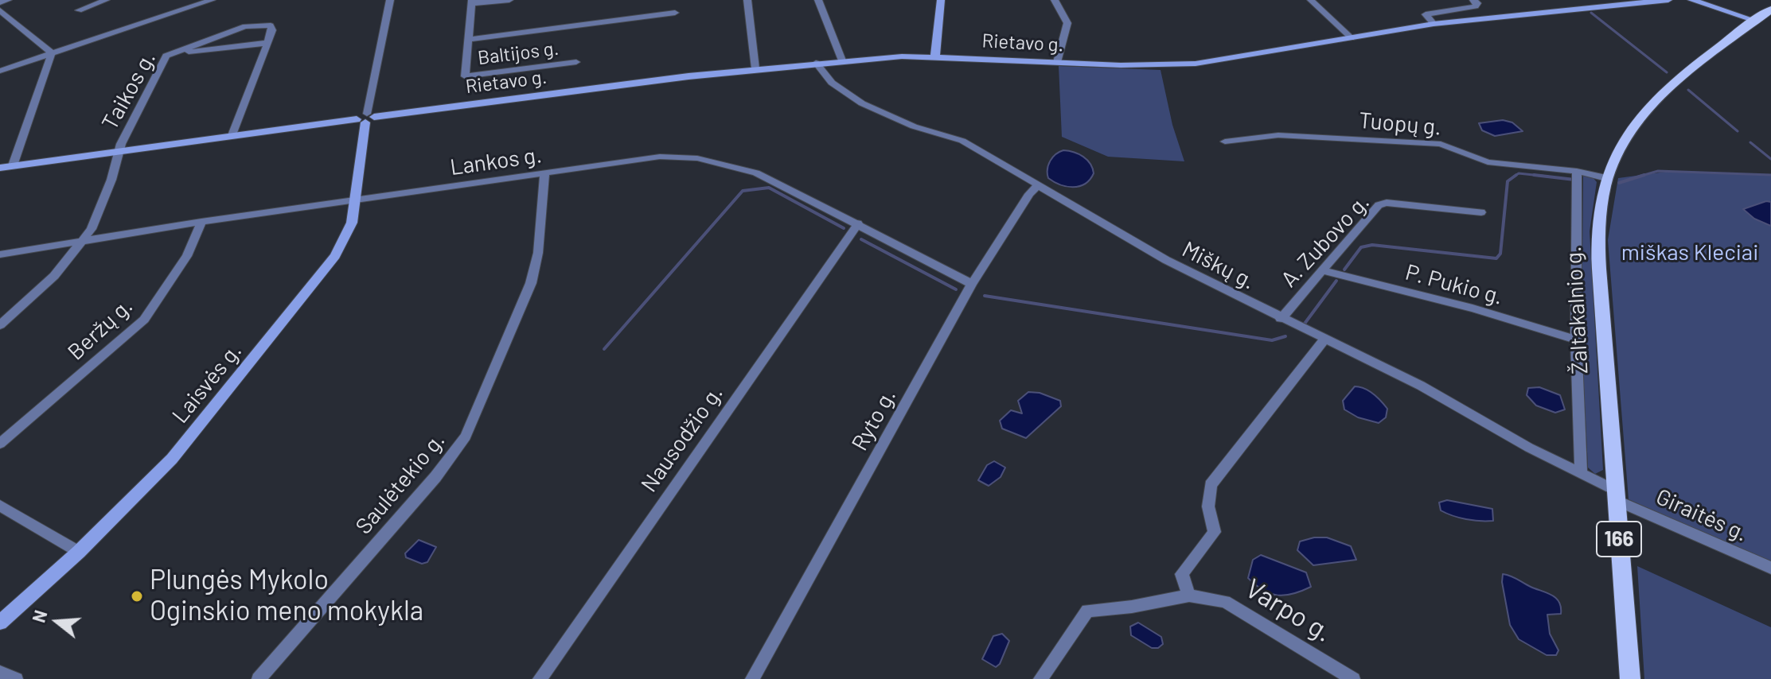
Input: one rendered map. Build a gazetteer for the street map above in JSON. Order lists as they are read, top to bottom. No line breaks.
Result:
{"streets":{"main road":["Rietavo g.","Žaltakalnio g.","Laisvės g.","166"],"street":["Baltijos g.","Taikos g.","Tuopų g.","Lankos g.","A. Zubovo g.","Miškų g.","P. Pukio g.","Beržų g.","Ryto g.","Nausodžio g.","Saulėtekio g.","Giraitės g.","Varpo g."]},"crossings":[["Rietavo g.","Taikos g."],["Rietavo g.","Miškų g."],["Rietavo g.","Laisvės g."],["Taikos g.","Lankos g."],["Tuopų g.","Žaltakalnio g."],["Lankos g.","Beržų g."],["Lankos g.","Laisvės g."],["Lankos g.","Ryto g."],["Lankos g.","Nausodžio g."],["Lankos g.","Saulėtekio g."],["A. Zubovo g.","Miškų g."],["A. Zubovo g.","P. Pukio g."],["Miškų g.","Žaltakalnio g."],["Miškų g.","Ryto g."],["Miškų g.","Giraitės g."],["Žaltakalnio g.","Giraitės g."]],"parks":["miškas Kleciai"],"places":["Plungės Mykolo Oginskio meno mokykla"],"north":"left"}
